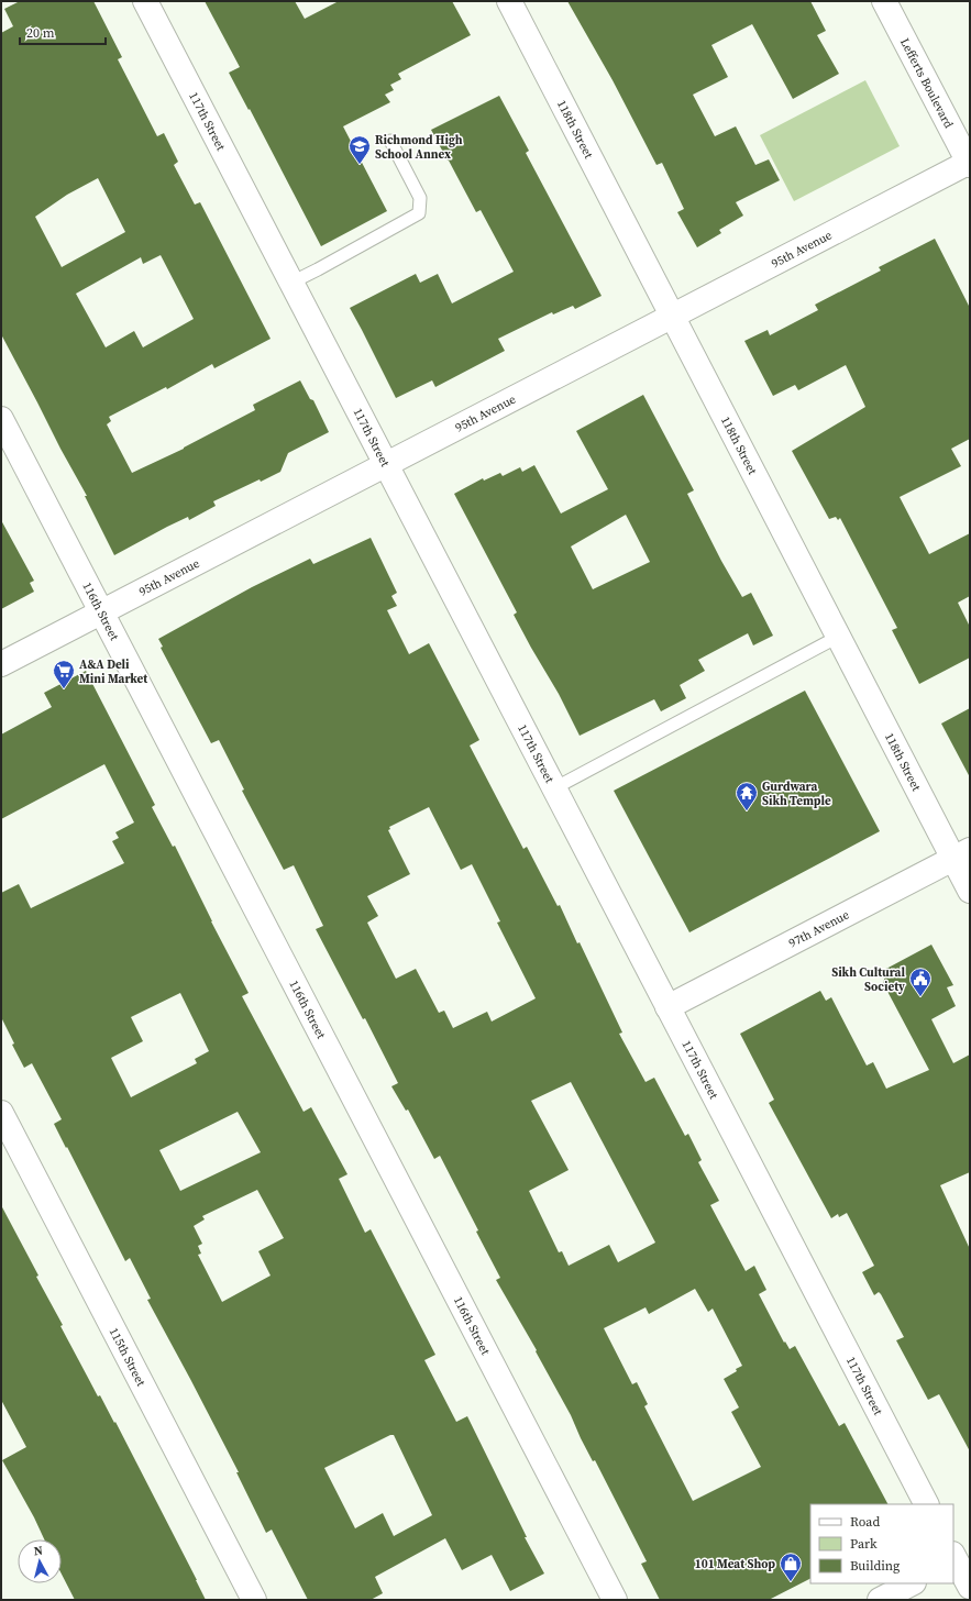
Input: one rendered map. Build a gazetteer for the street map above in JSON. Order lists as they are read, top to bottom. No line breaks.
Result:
{"streets":{"street":["Lefferts Boulevard","117th Street","118th Street","95th Avenue","116th Street","97th Avenue","115th Street"]},"crossings":[["Lefferts Boulevard","95th Avenue"],["117th Street","95th Avenue"],["117th Street","97th Avenue"],["118th Street","95th Avenue"],["118th Street","97th Avenue"],["95th Avenue","116th Street"]],"places":{"school or university":["Richmond High School Annex"],"supermarket":["A&A Deli Mini Market"],"temple":["Gurdwara Sikh Temple"],"public building":["Sikh Cultural Society"],"shop":["101 Meat Shop"]},"legend":["Road","Park","Building"],"scale_bar":"20 m","north":"top"}
